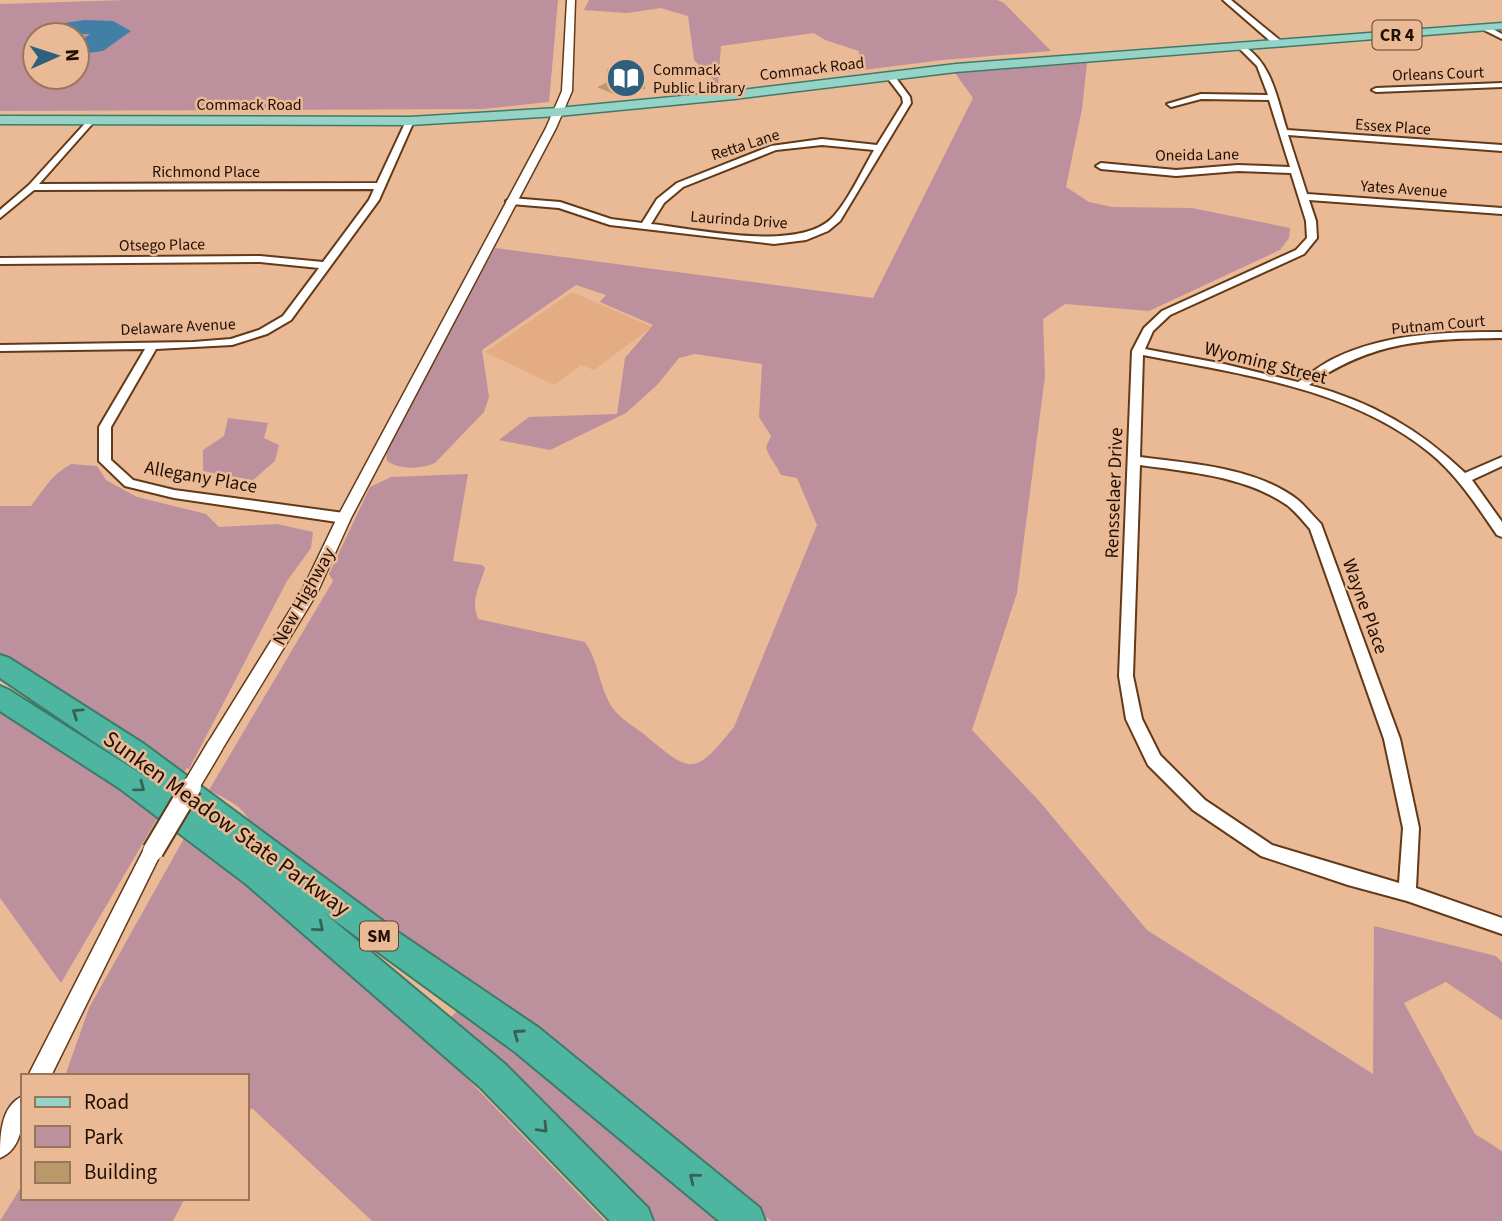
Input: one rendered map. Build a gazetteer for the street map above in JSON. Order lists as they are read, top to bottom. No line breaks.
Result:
{"streets":{"highway":["Sunken Meadow State Parkway","SM"],"main road":["CR 4","Commack Road"],"street":["Orleans Court","Essex Place","Retta Lane","Oneida Lane","Richmond Place","Yates Avenue","Laurinda Drive","Otsego Place","Putnam Court","Delaware Avenue","Wyoming Street","Allegany Place","Rensselaer Drive","New Highway","Wayne Place"]},"crossings":[["Commack Road","Laurinda Drive"],["Commack Road","Delaware Avenue"],["Commack Road","New Highway"],["Retta Lane","Laurinda Drive"],["Richmond Place","Delaware Avenue"],["Laurinda Drive","New Highway"],["Otsego Place","Delaware Avenue"],["Putnam Court","Wyoming Street"],["Delaware Avenue","Allegany Place"],["Wyoming Street","Rensselaer Drive"],["Allegany Place","New Highway"],["Rensselaer Drive","Wayne Place"]],"places":{"library":["Commack Public Library"]},"legend":["Road","Park","Building"],"north":"right"}
